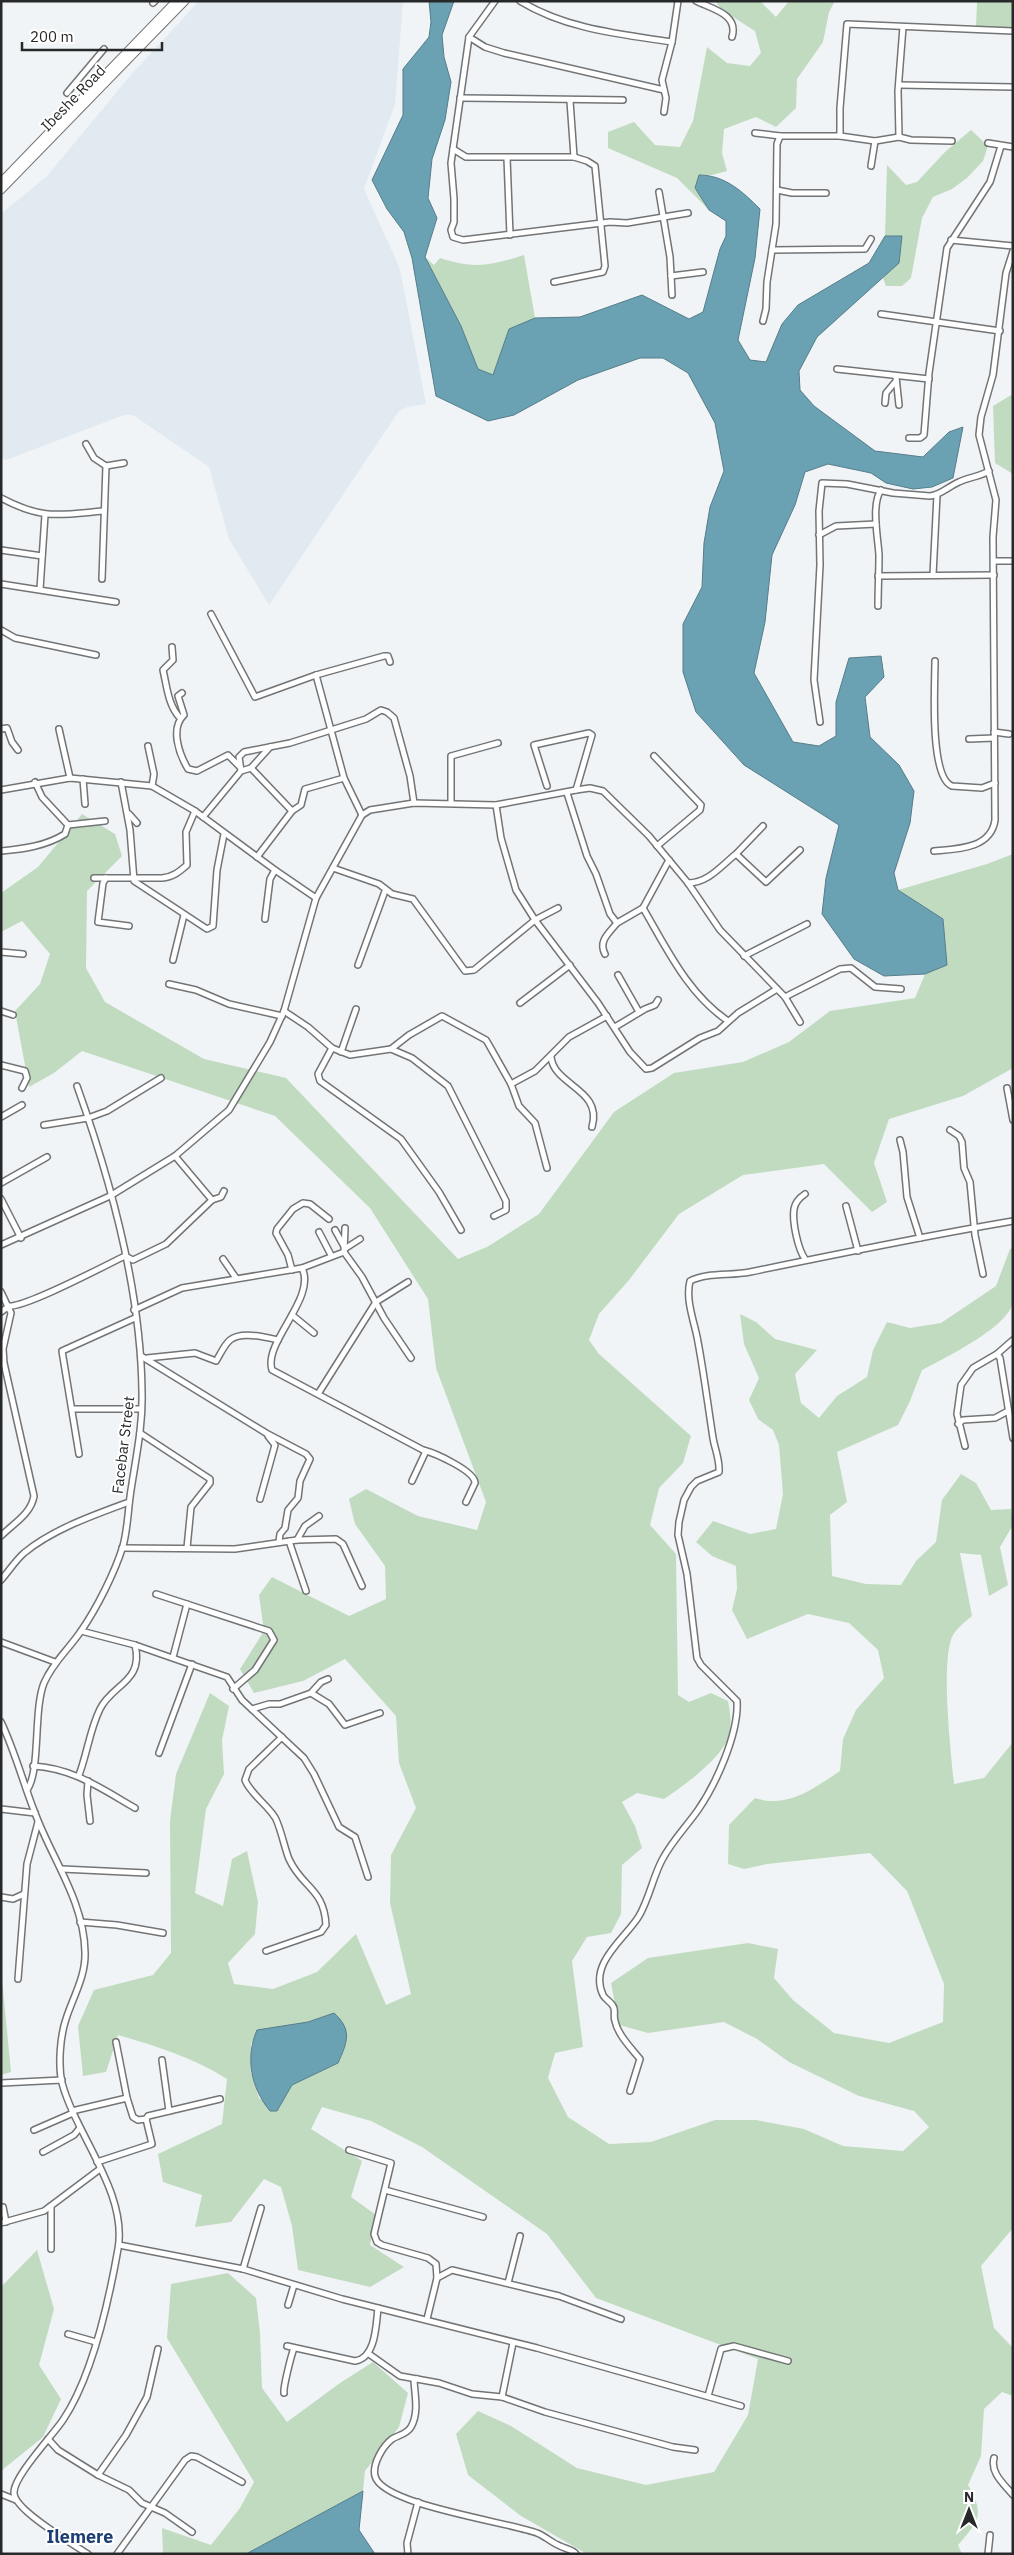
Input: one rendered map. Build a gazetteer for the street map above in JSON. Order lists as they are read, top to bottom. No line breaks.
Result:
{"streets":{"main road":["Ibeshe Road"],"street":["Facebar Street"]},"districts":["Ilemere"],"scale_bar":"200 m","north":"top"}
